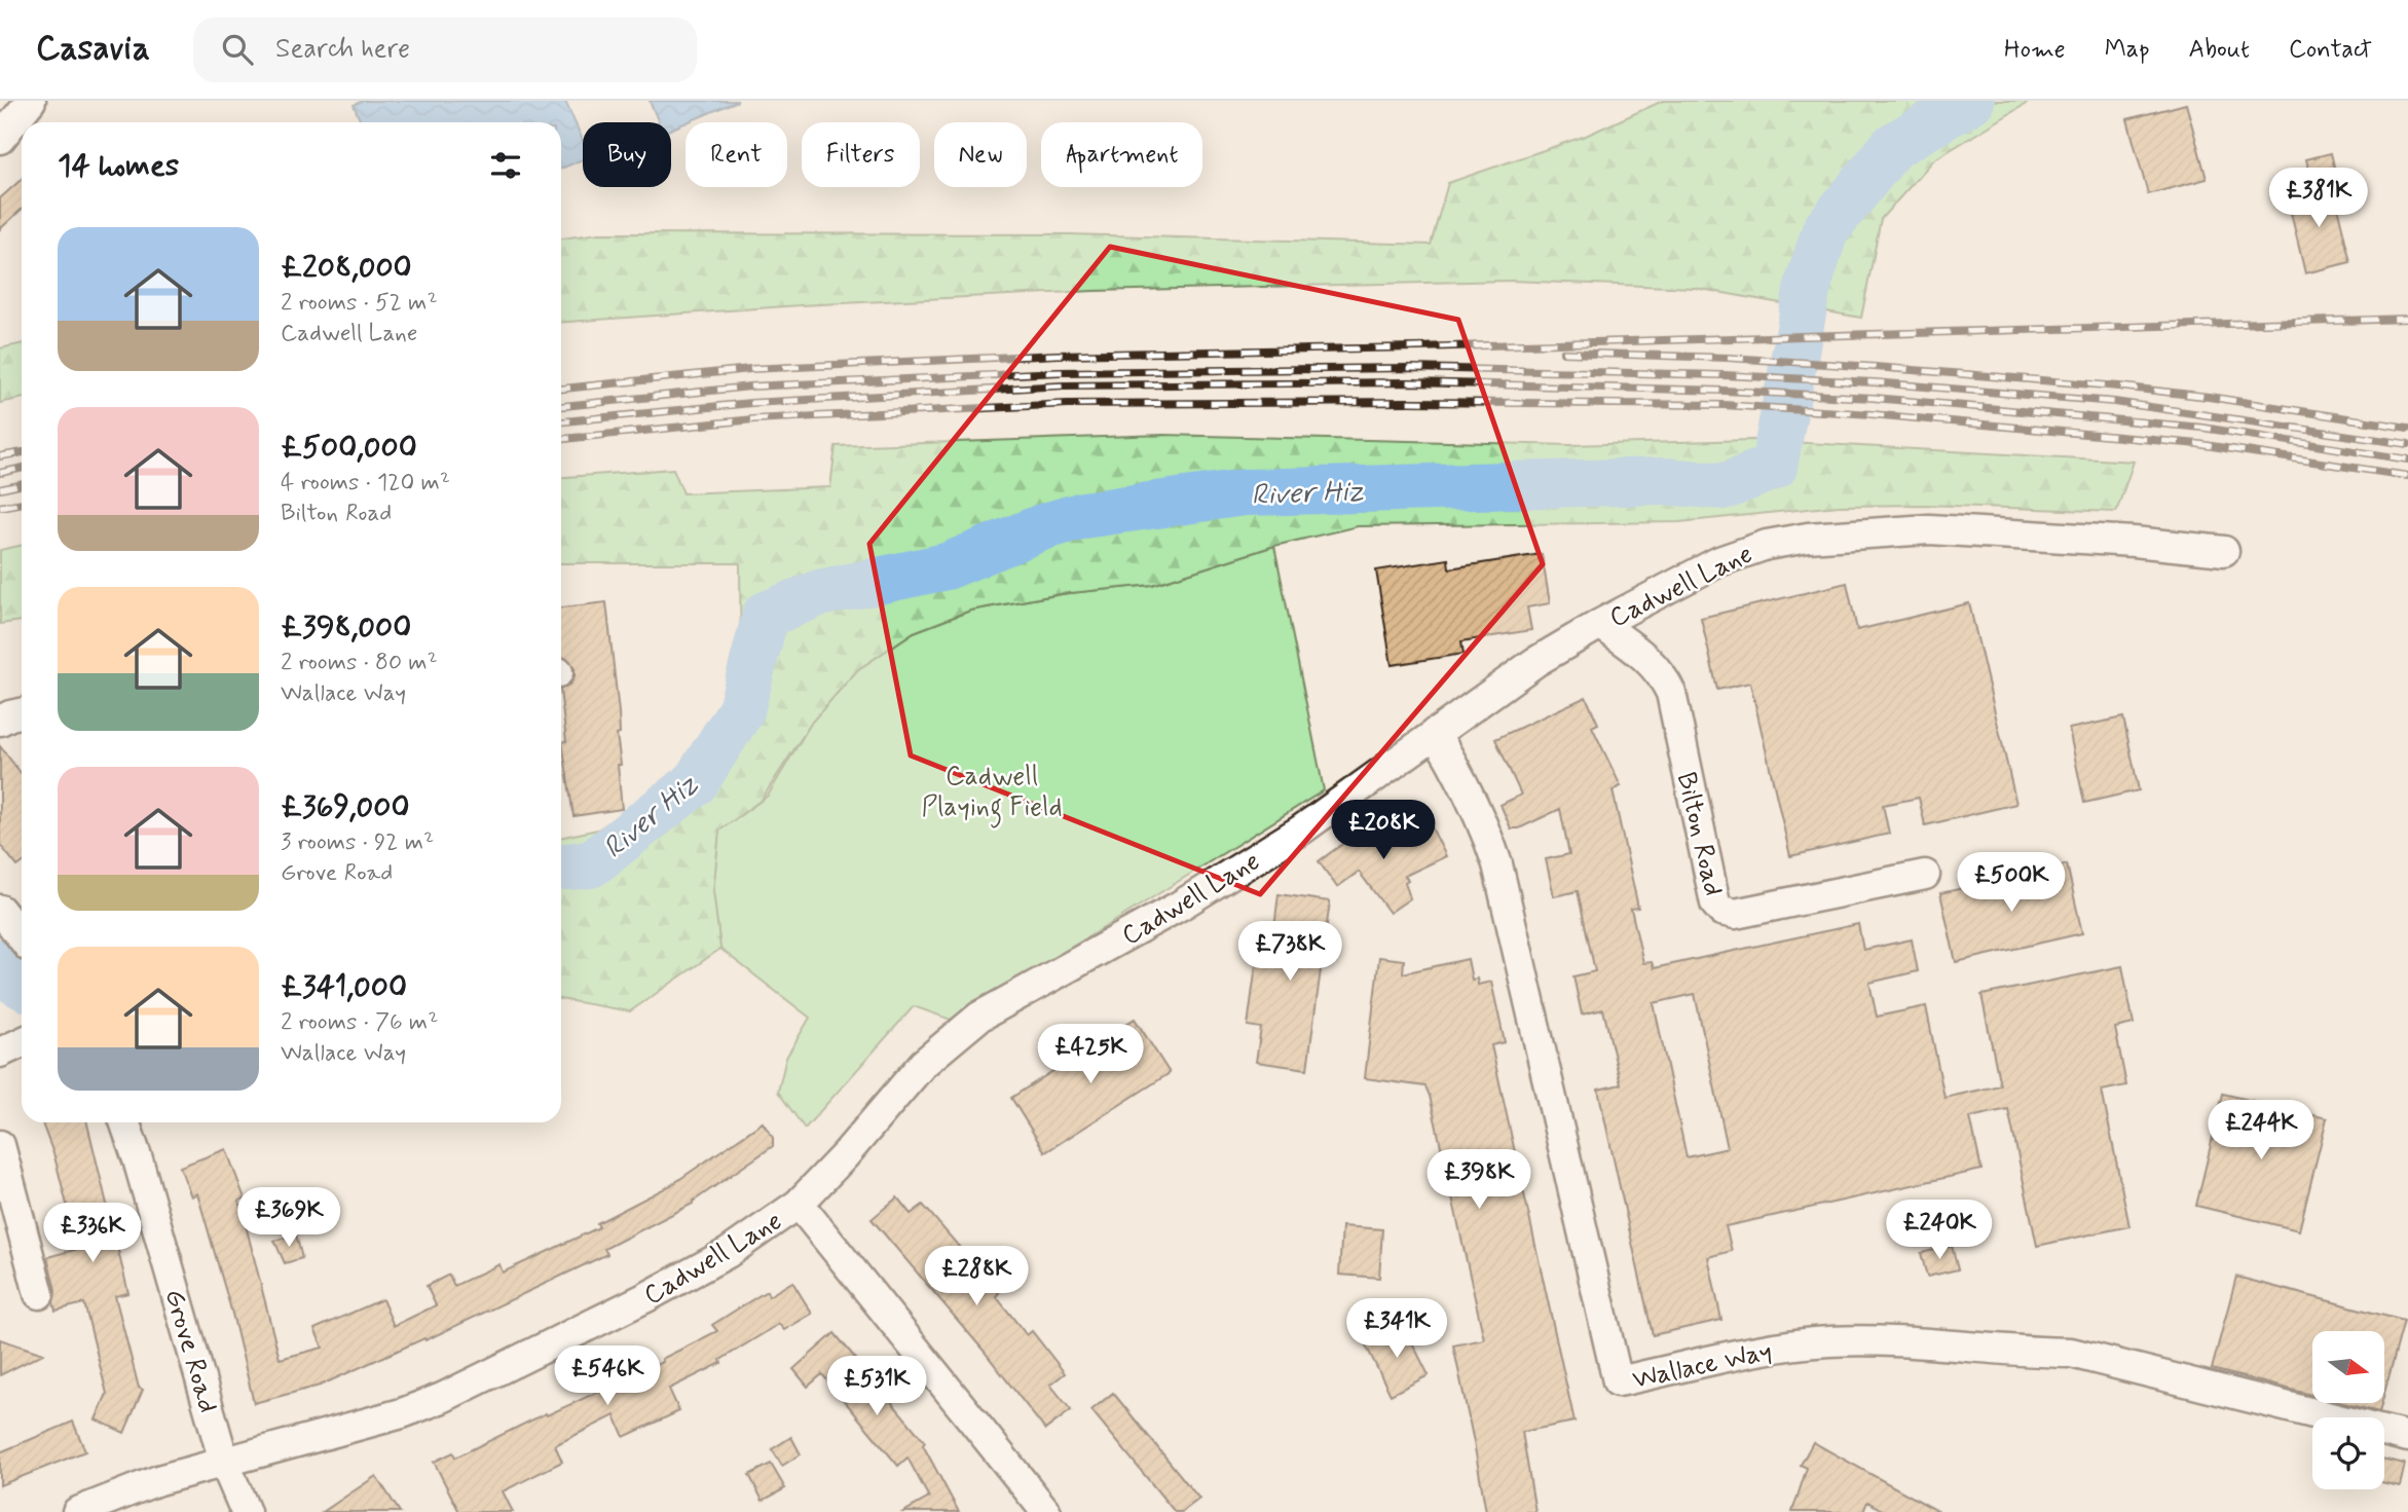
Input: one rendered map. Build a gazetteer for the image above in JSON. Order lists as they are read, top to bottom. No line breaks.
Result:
{"streets":{"street":["Cadwell Lane","Bilton Road","Grove Road","Wallace Way"]},"crossings":[["Cadwell Lane","Bilton Road"],["Cadwell Lane","Grove Road"],["Cadwell Lane","Wallace Way"]],"water":["River Hiz"],"parks":["Cadwell Playing Field"],"north":"right","page":{"header":"Casavia","search":"Search here","nav":["Home","Map","About","Contact"],"chip":["Buy","Rent","Filters","New","Apartment"],"heading":"14 homes","price":["£381K","£208K","£500K","£738K","£425K","£244K","£398K","£369K","£240K","£336K","£288K","£341K","£546K","£531K"],"list":[{"name":"£208,000","note":"2 rooms · 52 m² · Cadwell Lane"},{"name":"£500,000","note":"4 rooms · 120 m² · Bilton Road"},{"name":"£398,000","note":"2 rooms · 80 m² · Wallace Way"},{"name":"£369,000","note":"3 rooms · 92 m² · Grove Road"},{"name":"£341,000","note":"2 rooms · 76 m² · Wallace Way"}]}}
